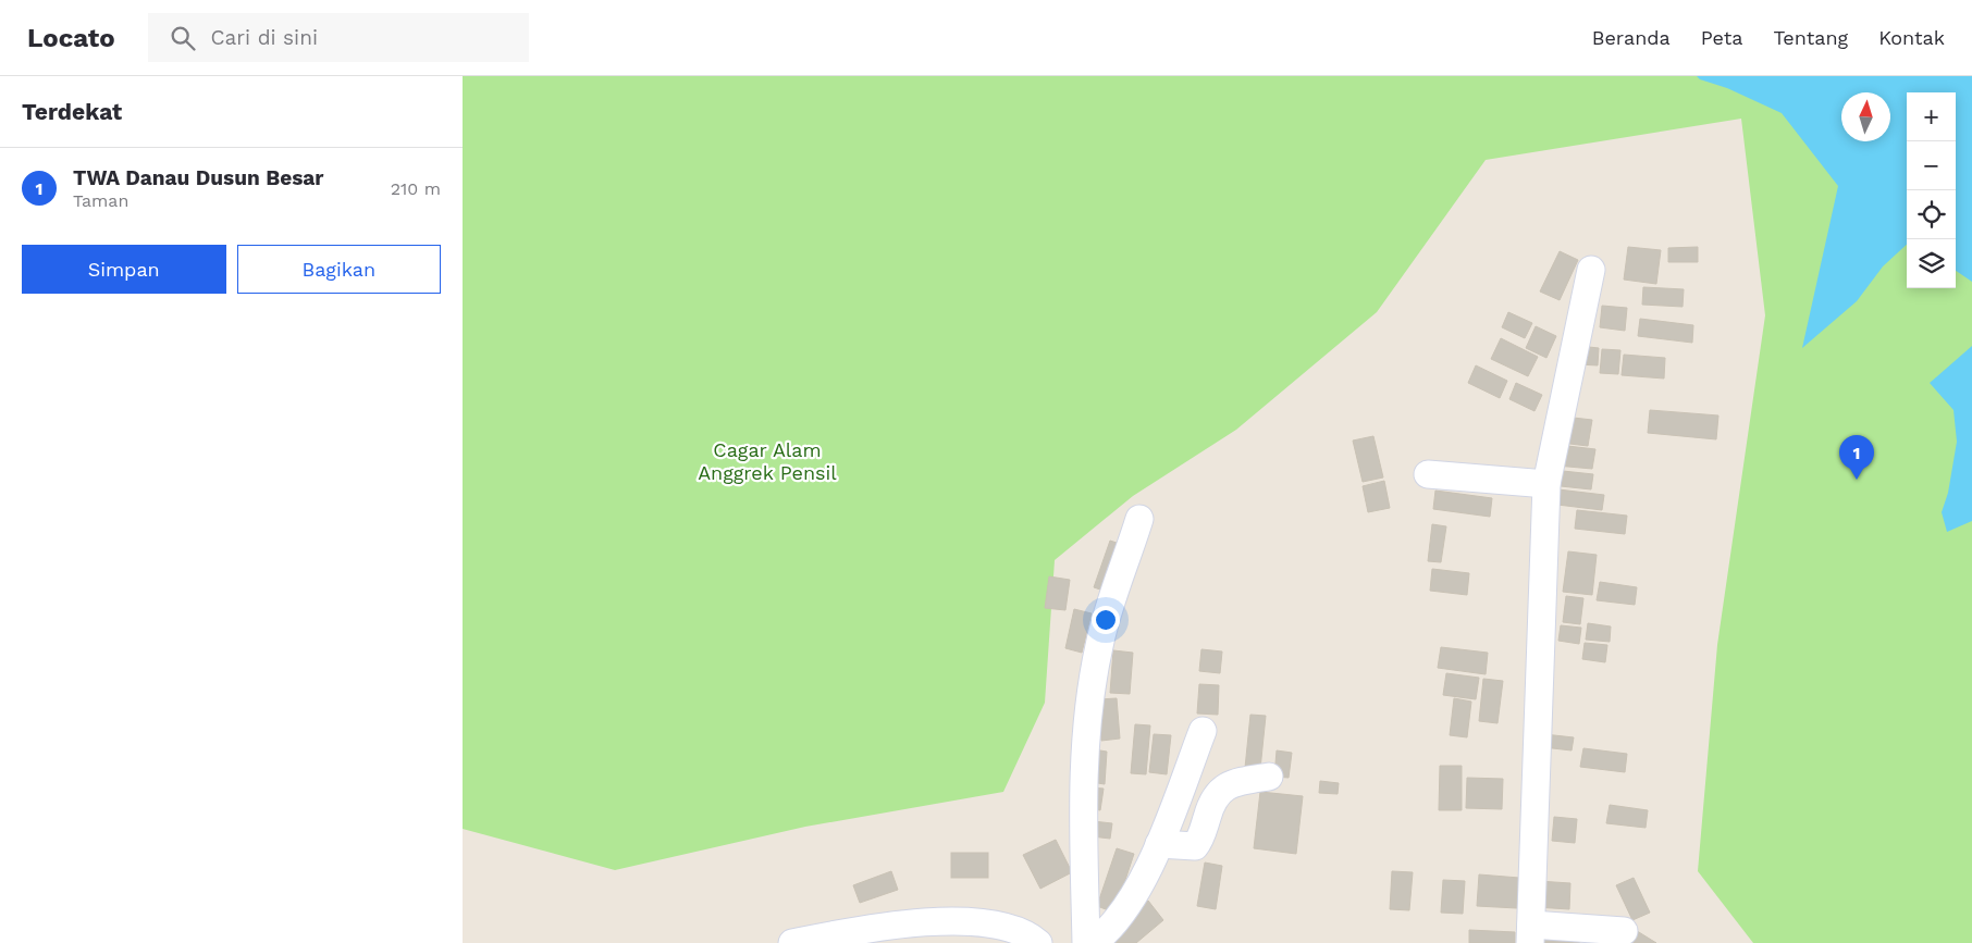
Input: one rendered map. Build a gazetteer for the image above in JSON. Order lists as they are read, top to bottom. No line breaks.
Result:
{"parks":["Cagar Alam Anggrek Pensil"],"north":"top","page":{"header":"Locato","search":"Cari di sini","nav":["Beranda","Peta","Tentang","Kontak"],"heading":"Terdekat","map_buttons":["+","−"],"list":[{"mark":"1","name":"TWA Danau Dusun Besar","note":"Taman","value":"210 m"}],"buttons":["Simpan","Bagikan"],"pins":"1"}}
